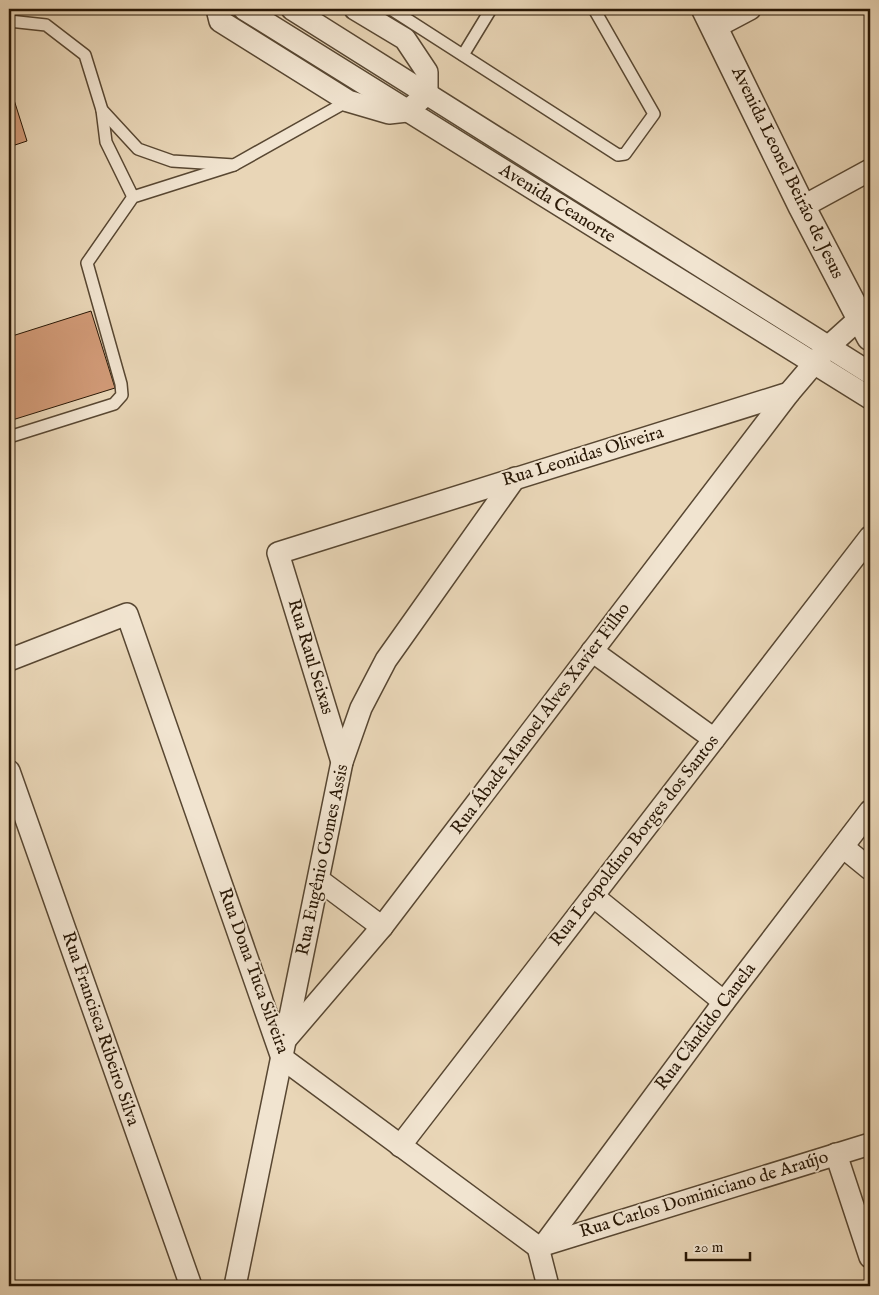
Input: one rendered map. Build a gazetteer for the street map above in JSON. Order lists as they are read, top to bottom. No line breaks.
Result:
{"streets":{"street":["Avenida Leonel Beirão de Jesus","Avenida Ceanorte","Rua Leonidas Oliveira","Rua Raul Seixas","Rua Ábade Manoel Alves Xavier Filho","Rua Leopoldino Borges dos Santos","Rua Eugênio Gomes Assis","Rua Dona Tuca Silveira","Rua Cândido Canela","Rua Francisca Ribeiro Silva","Rua Carlos Dominiciano de Araújo"]},"crossings":[["Rua Leonidas Oliveira","Rua Raul Seixas"],["Rua Leonidas Oliveira","Rua Ábade Manoel Alves Xavier Filho"],["Rua Leonidas Oliveira","Rua Eugênio Gomes Assis"],["Rua Raul Seixas","Rua Eugênio Gomes Assis"],["Rua Ábade Manoel Alves Xavier Filho","Rua Eugênio Gomes Assis"],["Rua Ábade Manoel Alves Xavier Filho","Rua Dona Tuca Silveira"],["Rua Leopoldino Borges dos Santos","Rua Dona Tuca Silveira"],["Rua Eugênio Gomes Assis","Rua Dona Tuca Silveira"],["Rua Dona Tuca Silveira","Rua Cândido Canela"],["Rua Dona Tuca Silveira","Rua Carlos Dominiciano de Araújo"],["Rua Cândido Canela","Rua Carlos Dominiciano de Araújo"]],"scale_bar":"20 m"}
